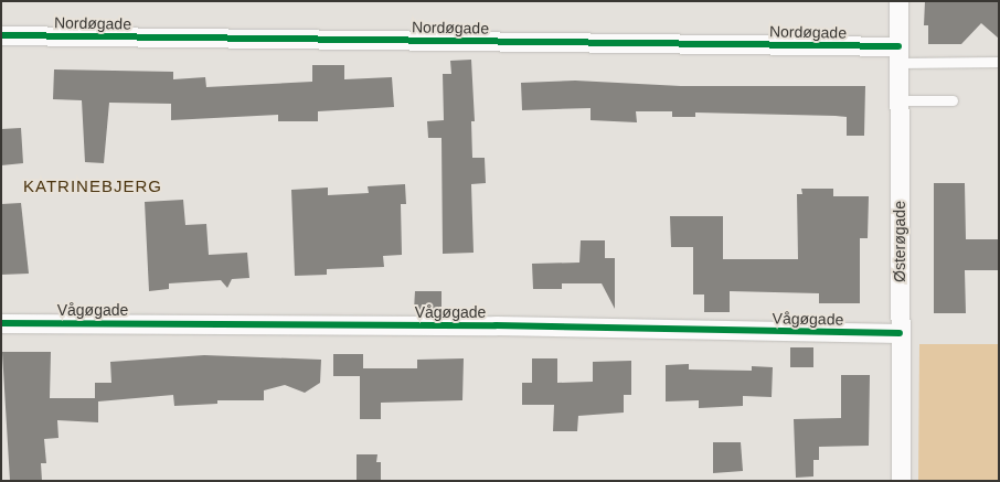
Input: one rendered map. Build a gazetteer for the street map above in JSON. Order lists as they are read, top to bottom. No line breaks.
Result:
{"streets":{"street":["Nordøgade","Østerøgade","Vågøgade"]},"crossings":[["Nordøgade","Østerøgade"],["Østerøgade","Vågøgade"]],"districts":["KATRINEBJERG"]}
